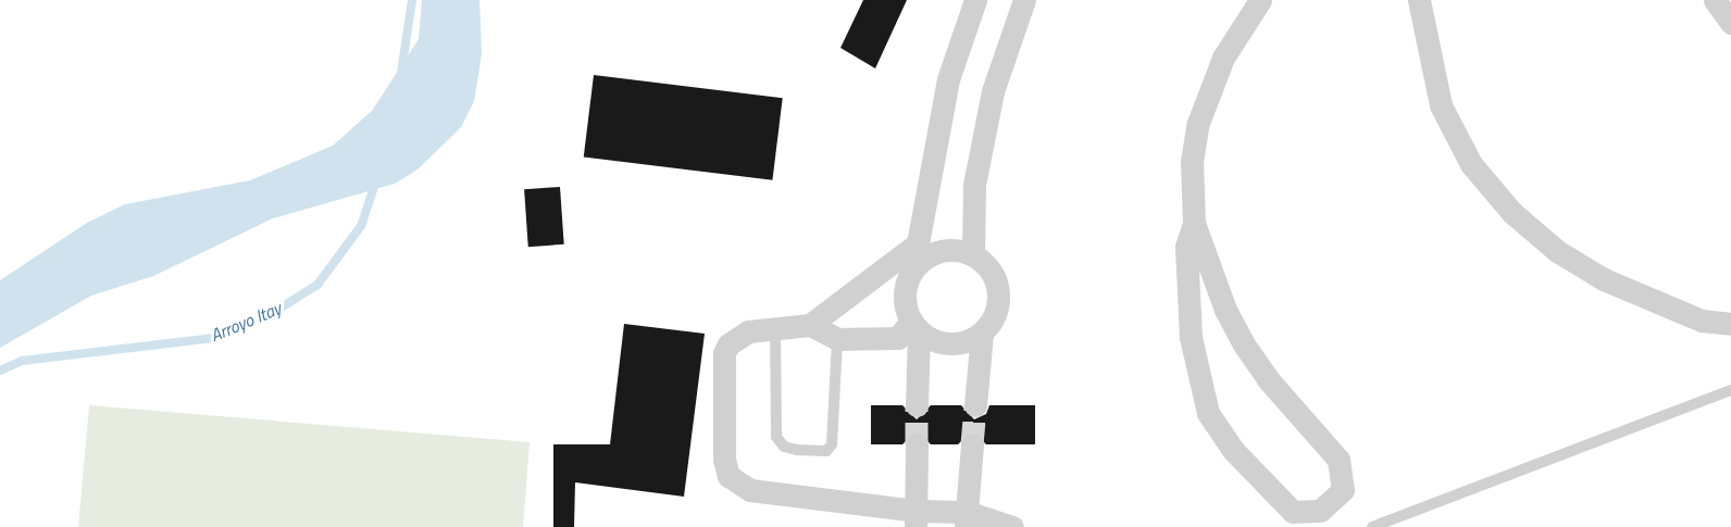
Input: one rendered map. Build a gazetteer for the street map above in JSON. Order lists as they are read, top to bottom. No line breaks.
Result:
{"water":["Arroyo Itay"]}
